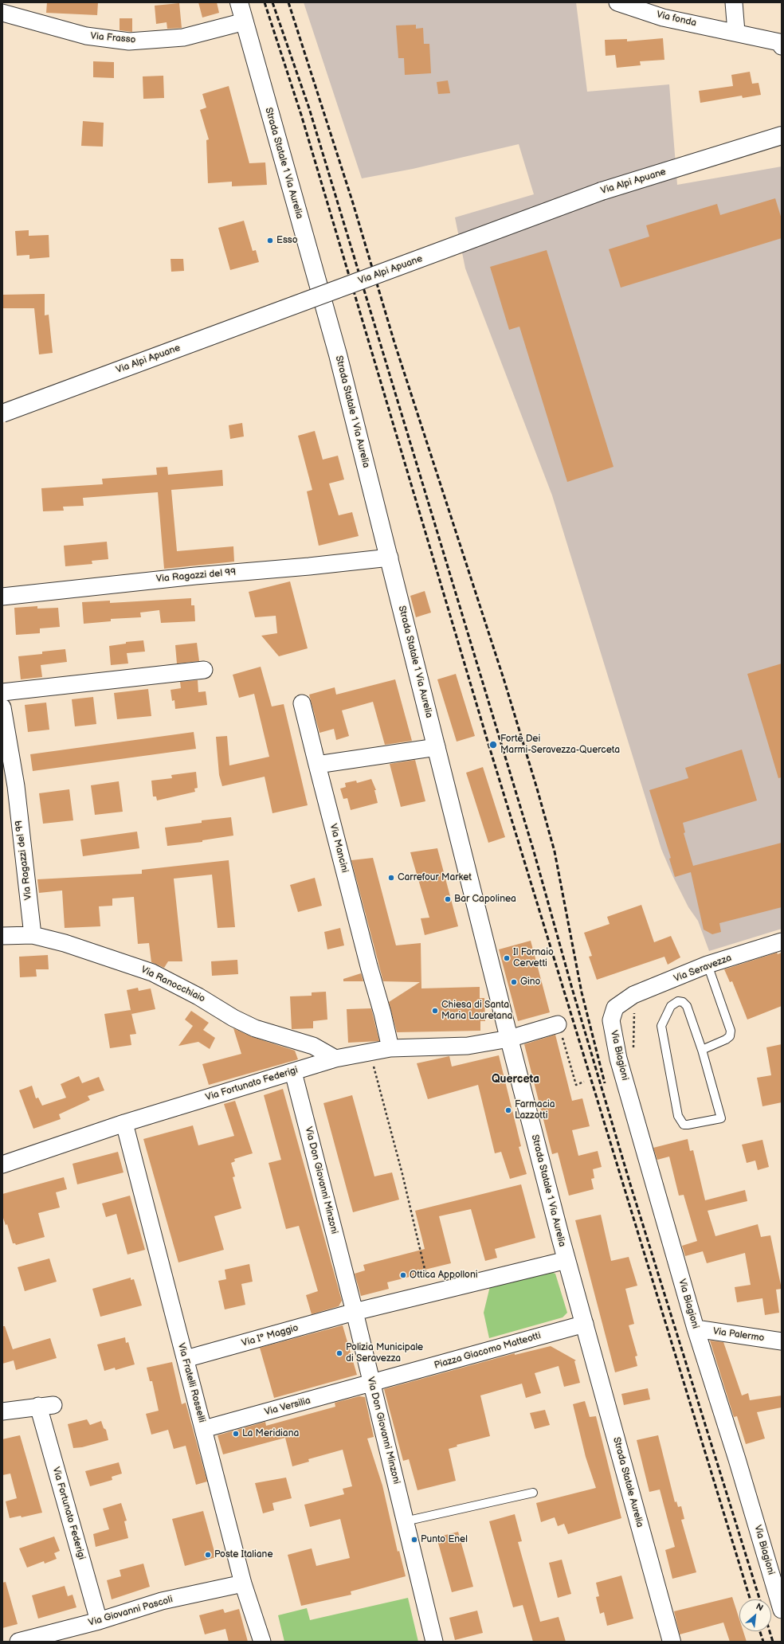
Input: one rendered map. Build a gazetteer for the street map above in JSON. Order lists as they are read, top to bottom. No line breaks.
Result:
{"streets":{"main road":["Strada Statale 1 Via Aurelia","Via Alpi Apuane","Strada Statale Aurelia"],"street":["Via fonda","Via Frasso","Via Ragazzi del 99","Via Mancini","Via Seravezza","Via Ranocchiaio","Via Biagioni","Via Fortunato Federigi","Via Don Giovanni Minzoni","Via Palermo","Via I° Maggio","Piazza Giacomo Matteotti","Via Fratelli Rosselli","Via Versilia","Via Giovanni Pascoli"]},"crossings":[["Via Frasso","Strada Statale 1 Via Aurelia"],["Strada Statale 1 Via Aurelia","Via Ragazzi del 99"],["Strada Statale 1 Via Aurelia","Via Fortunato Federigi"],["Strada Statale 1 Via Aurelia","Piazza Giacomo Matteotti"],["Strada Statale 1 Via Aurelia","Strada Statale Aurelia"],["Via Ragazzi del 99","Via Ranocchiaio"],["Via Mancini","Via Fortunato Federigi"],["Via Seravezza","Via Biagioni"],["Via Ranocchiaio","Via Fortunato Federigi"],["Via Biagioni","Via Palermo"],["Via Fortunato Federigi","Via Don Giovanni Minzoni"],["Via Fortunato Federigi","Via Fratelli Rosselli"],["Via Fortunato Federigi","Via Giovanni Pascoli"],["Via Don Giovanni Minzoni","Via I° Maggio"],["Via Don Giovanni Minzoni","Piazza Giacomo Matteotti"],["Via Don Giovanni Minzoni","Via Versilia"],["Via I° Maggio","Via Fratelli Rosselli"],["Piazza Giacomo Matteotti","Via Versilia"],["Piazza Giacomo Matteotti","Strada Statale Aurelia"],["Via Fratelli Rosselli","Via Versilia"],["Via Fratelli Rosselli","Via Giovanni Pascoli"]],"districts":["Querceta"],"places":["Esso","Forte Dei Marmi-Seravezza-Querceta","Carrefour Market","Bar Capolinea","Il Fornaio Cervetti","Gino","Chiesa di Santa Maria Lauretana","Farmacia Lazzotti","Ottica Appolloni","Polizia Municipale di Seravezza","La Meridiana","Punto Enel","Poste Italiane"],"north":"top right"}
